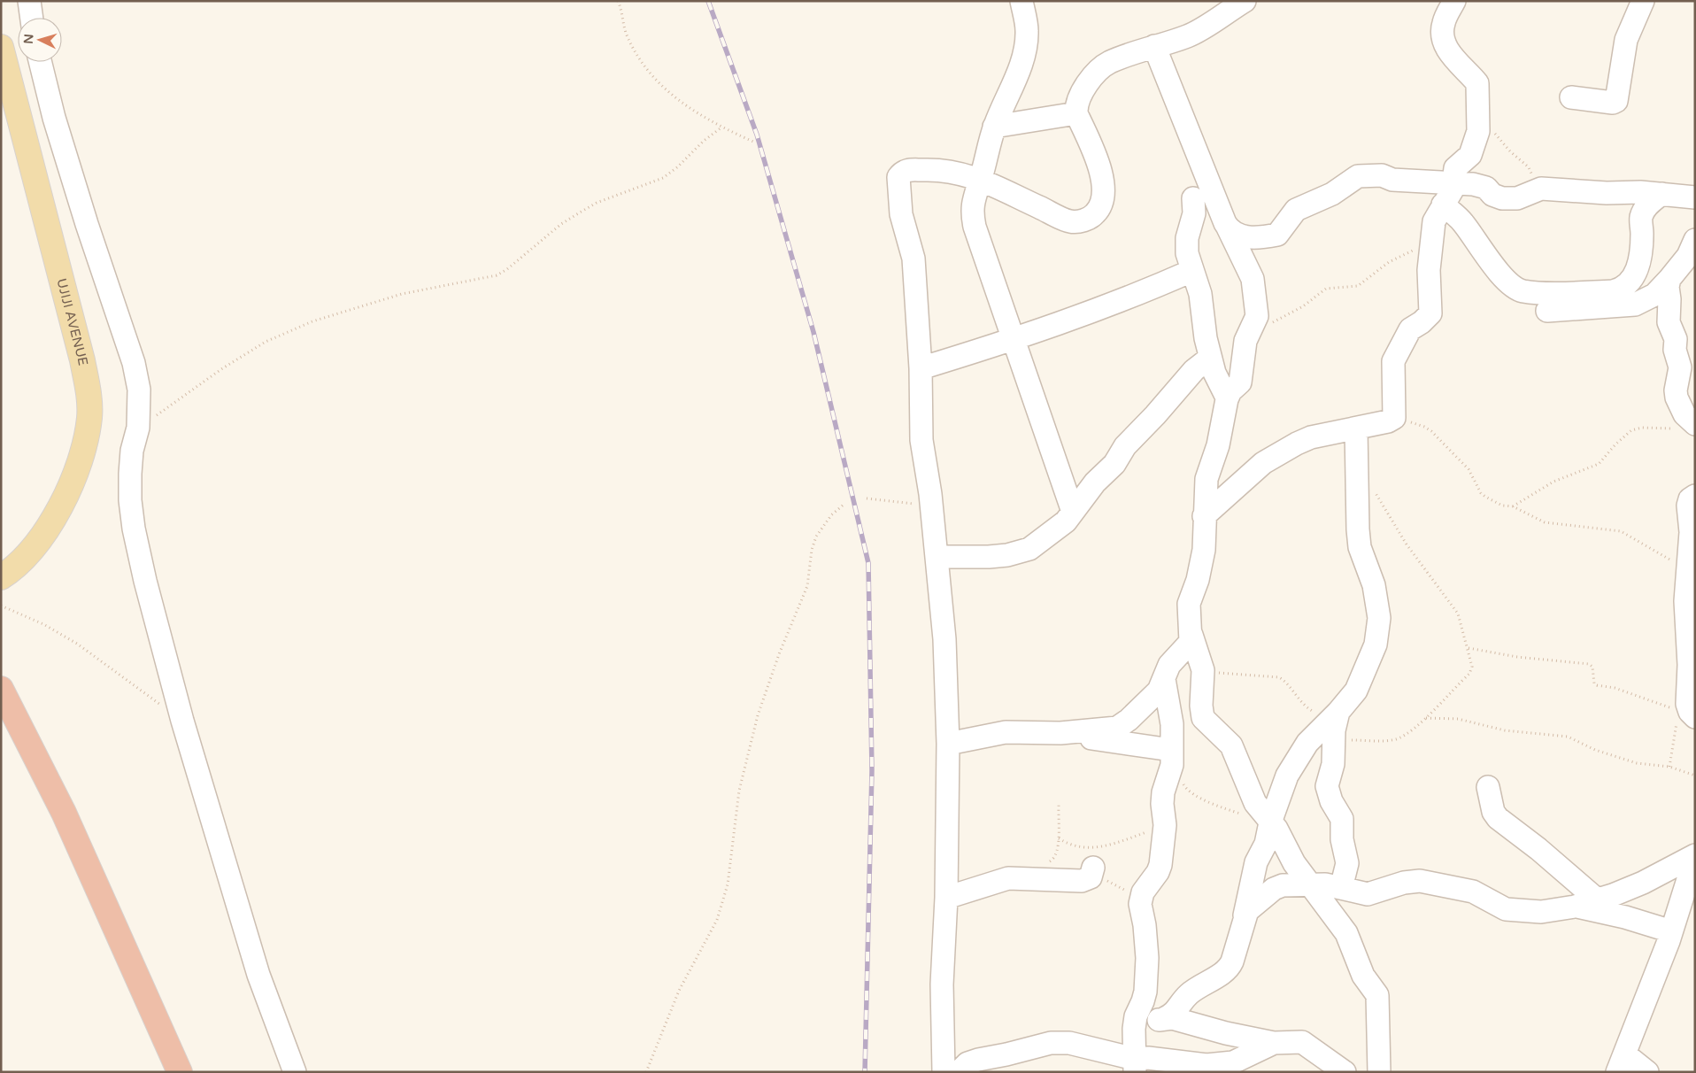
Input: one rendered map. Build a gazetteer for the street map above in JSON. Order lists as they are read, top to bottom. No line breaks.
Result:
{"streets":{"main road":["UJIJI AVENUE"]},"north":"left"}
